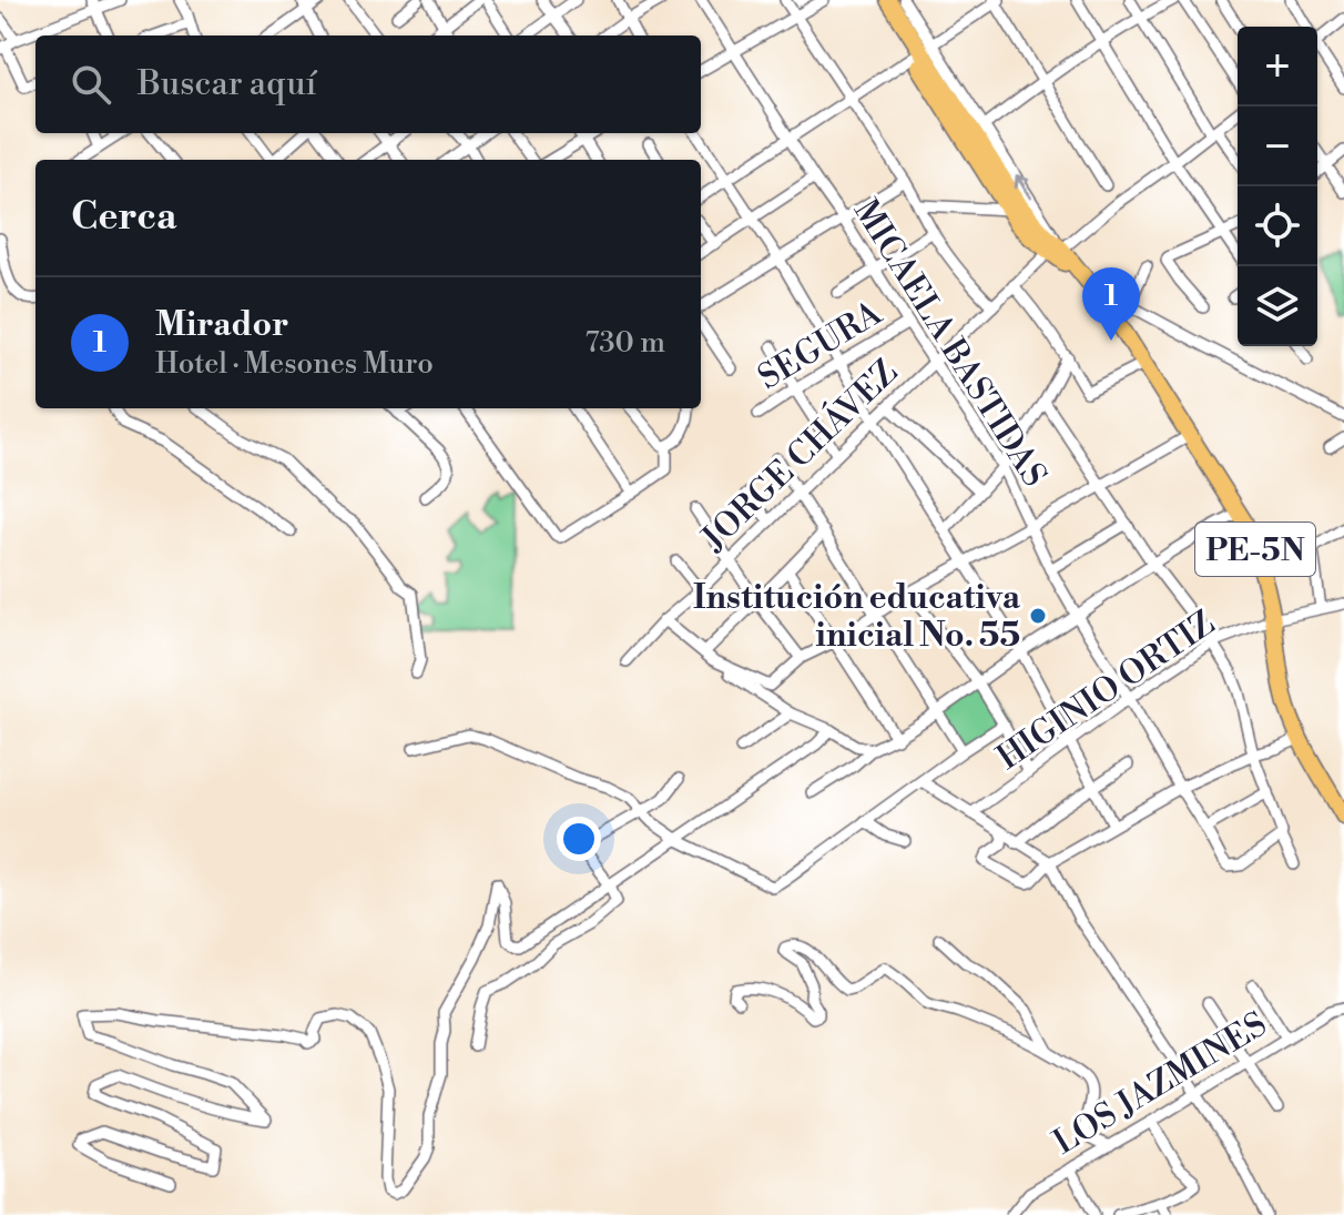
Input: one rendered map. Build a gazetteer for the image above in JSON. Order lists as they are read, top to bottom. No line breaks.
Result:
{"streets":{"highway":["PE-5N"],"street":["MICAELA BASTIDAS","SEGURA","JORGE CHÁVEZ","HIGINIO ORTIZ","LOS JAZMINES"]},"crossings":[["MICAELA BASTIDAS","SEGURA"],["MICAELA BASTIDAS","JORGE CHÁVEZ"],["MICAELA BASTIDAS","HIGINIO ORTIZ"],["JORGE CHÁVEZ","PE-5N"],["PE-5N","HIGINIO ORTIZ"]],"places":["Institución educativa inicial No. 55"],"page":{"map_buttons":["+","−"],"search":"Buscar aquí","heading":"Cerca","pins":"1","list":[{"mark":"1","name":"Mirador","note":"Hotel · Mesones Muro","value":"730 m"}]}}
